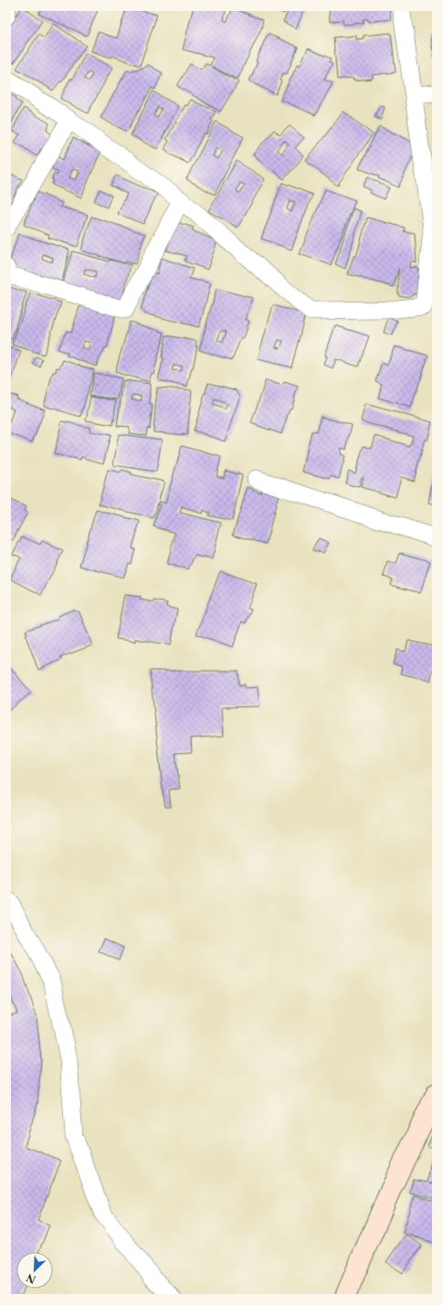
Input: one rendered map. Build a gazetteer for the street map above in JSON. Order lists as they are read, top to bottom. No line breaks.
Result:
{"north":"bottom left"}
